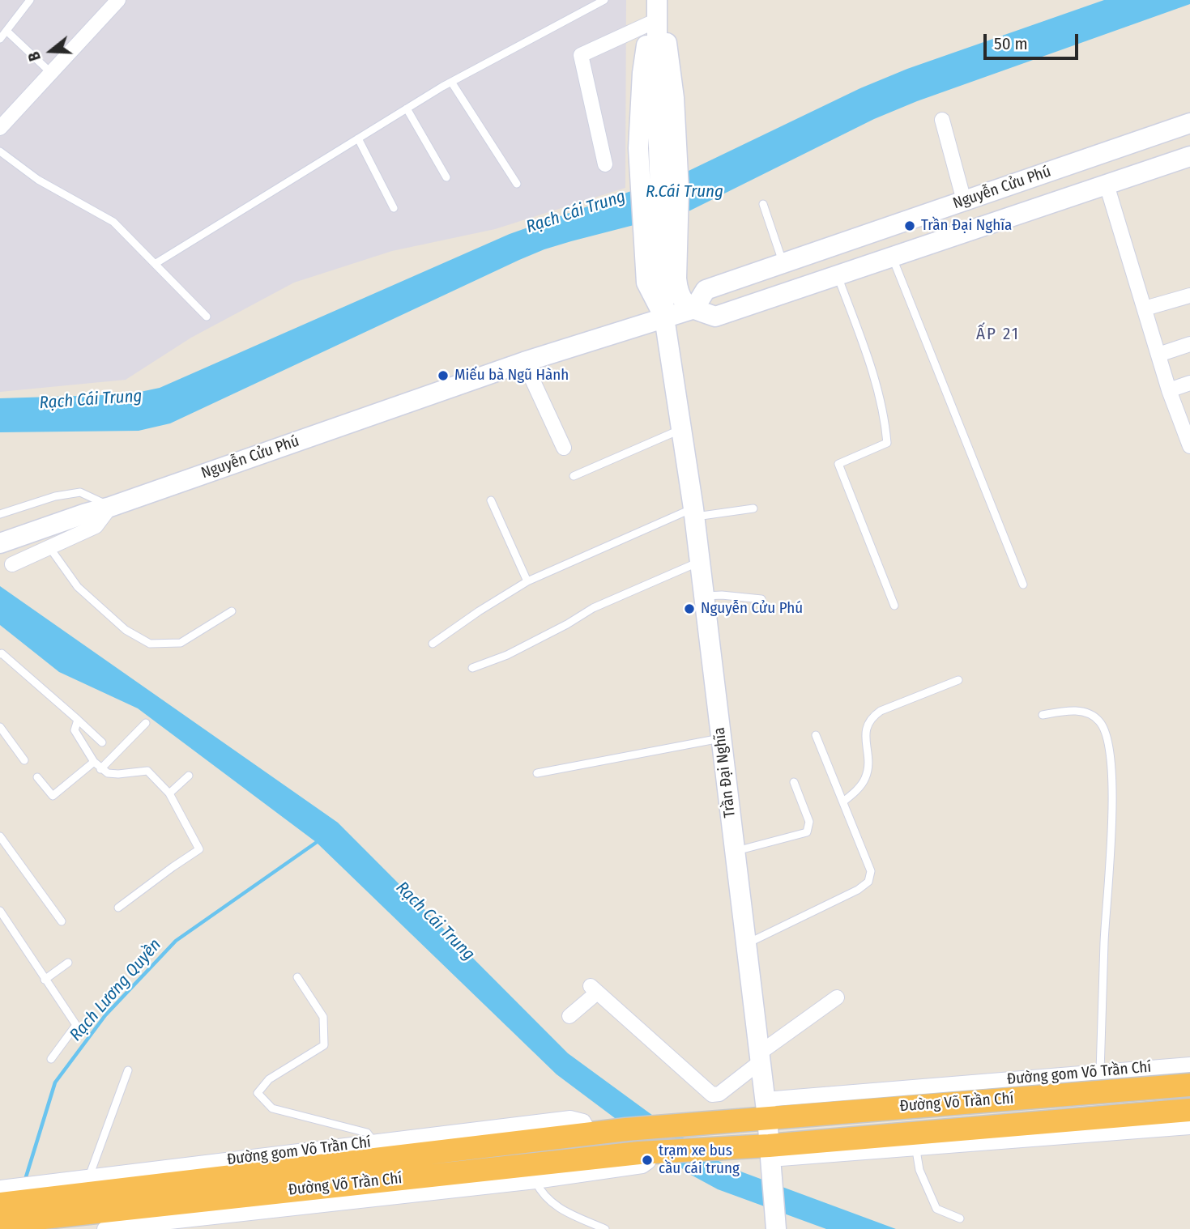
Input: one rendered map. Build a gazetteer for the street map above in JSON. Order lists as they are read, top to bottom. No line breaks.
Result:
{"streets":{"highway":["Đường Võ Trần Chí"],"main road":["Nguyễn Cửu Phú","Trần Đại Nghĩa"],"street":["Đường gom Võ Trần Chí"]},"crossings":[["Nguyễn Cửu Phú","Trần Đại Nghĩa"],["Trần Đại Nghĩa","Đường gom Võ Trần Chí"],["Trần Đại Nghĩa","Đường Võ Trần Chí"],["Đường gom Võ Trần Chí","Đường Võ Trần Chí"]],"districts":["ẤP 21"],"water":["R.Cái Trung","Rạch Cái Trung","Rạch Lương Quyền"],"places":["Trần Đại Nghĩa","Miếu bà Ngũ Hành","Nguyễn Cửu Phú","trạm xe bus cầu cái trung"],"scale_bar":"50 m","north":"left"}
